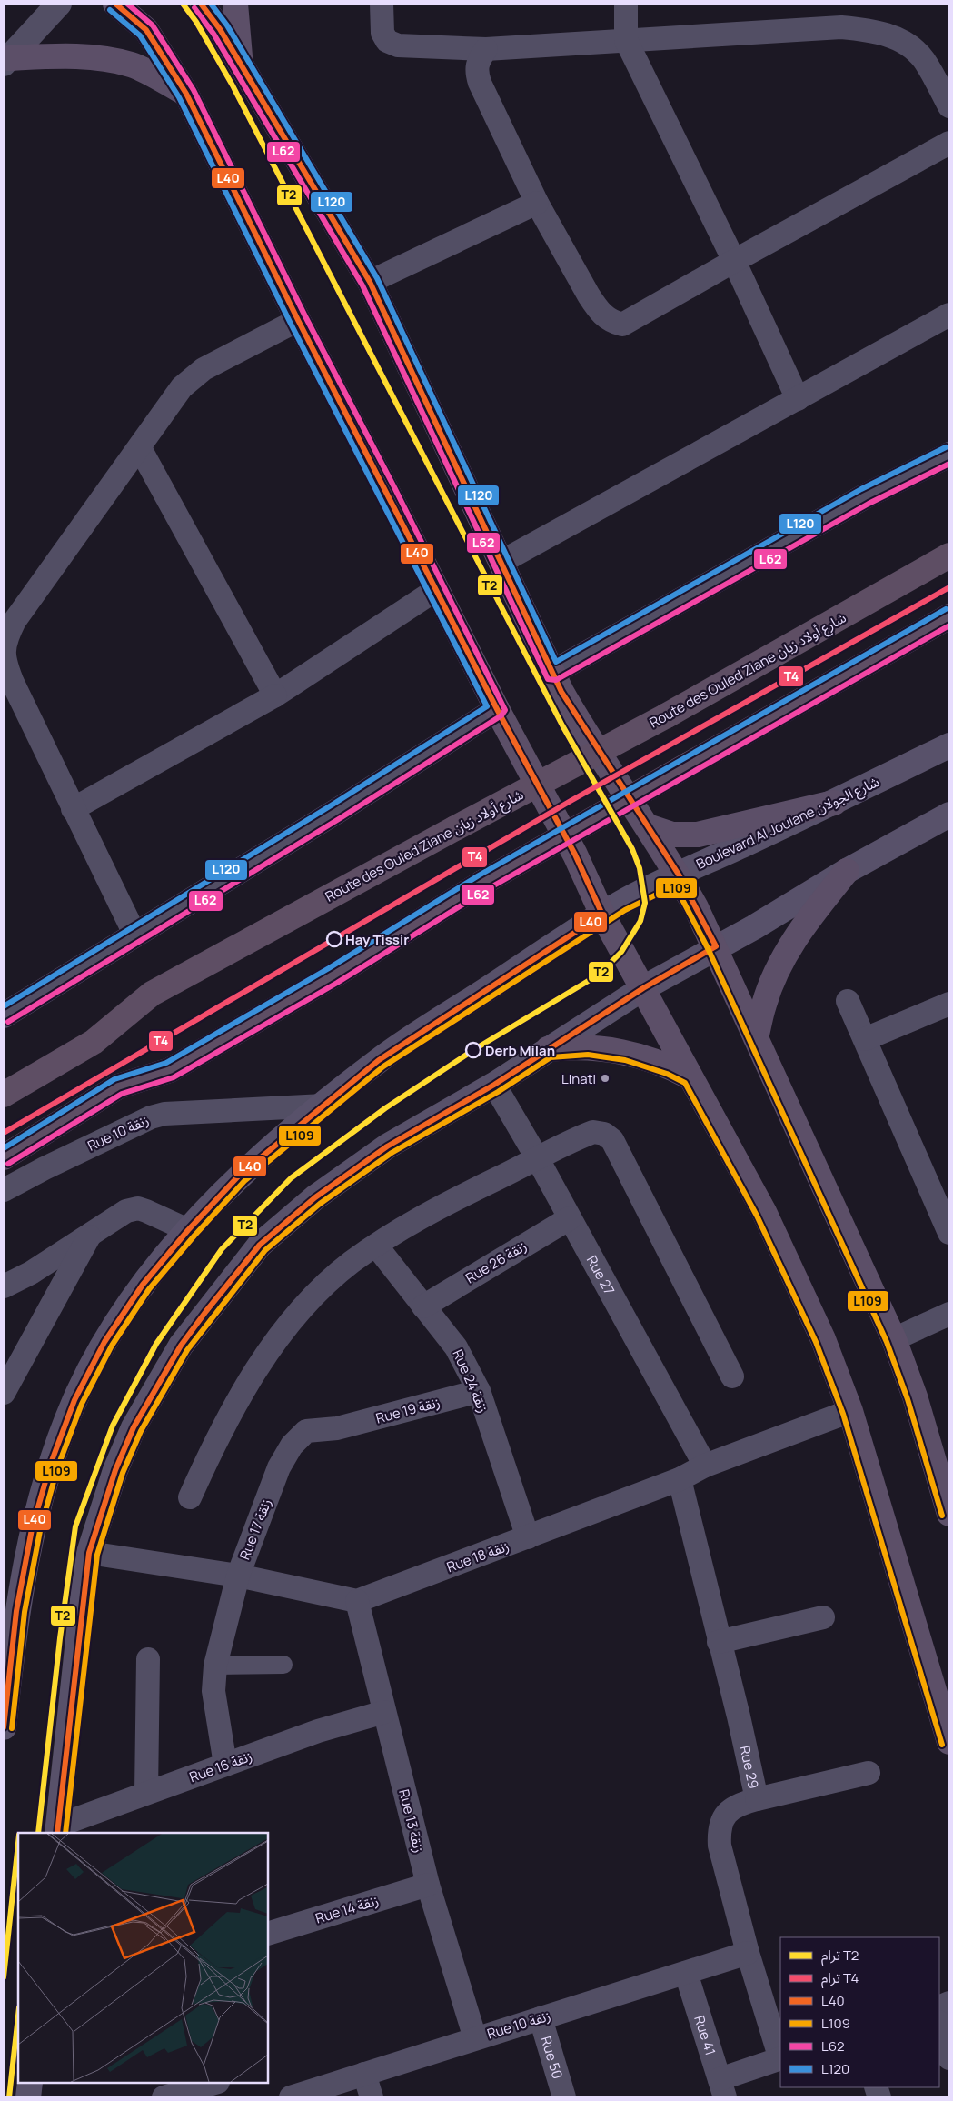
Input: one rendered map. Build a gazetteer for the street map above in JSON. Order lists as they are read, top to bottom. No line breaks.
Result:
{"streets":{"highway":["Route des Ouled Ziane شارع أولاد زيان"],"main road":["Boulevard Al Joulane شارع الجولان"],"street":["Rue 10 زنقة","Rue 26 زنقة","Rue 27","Rue 24 زنقة","Rue 19 زنقة","Rue 17 زنقة","Rue 18 زنقة","Rue 16 زنقة","Rue 29","Rue 13 زنقة","Rue 14 زنقة","Rue 41","Rue 50"]},"crossings":[["Boulevard Al Joulane شارع الجولان","Rue 10 زنقة"],["Rue 10 زنقة","Rue 29"],["Rue 10 زنقة","Rue 13 زنقة"],["Rue 10 زنقة","Rue 41"],["Rue 10 زنقة","Rue 50"],["Rue 26 زنقة","Rue 27"],["Rue 26 زنقة","Rue 24 زنقة"],["Rue 27","Rue 18 زنقة"],["Rue 24 زنقة","Rue 19 زنقة"],["Rue 24 زنقة","Rue 18 زنقة"],["Rue 19 زنقة","Rue 17 زنقة"],["Rue 17 زنقة","Rue 16 زنقة"],["Rue 18 زنقة","Rue 29"],["Rue 18 زنقة","Rue 13 زنقة"],["Rue 16 زنقة","Rue 13 زنقة"],["Rue 13 زنقة","Rue 14 زنقة"]],"places":["Hay Tissir","Derb Milan","Linati"],"lines":["tram line T2","transit line L40","transit line L62","transit line L120","tram line T4","transit line L109"],"legend":["ترام T2","ترام T4","L40","L109","L62","L120"]}
